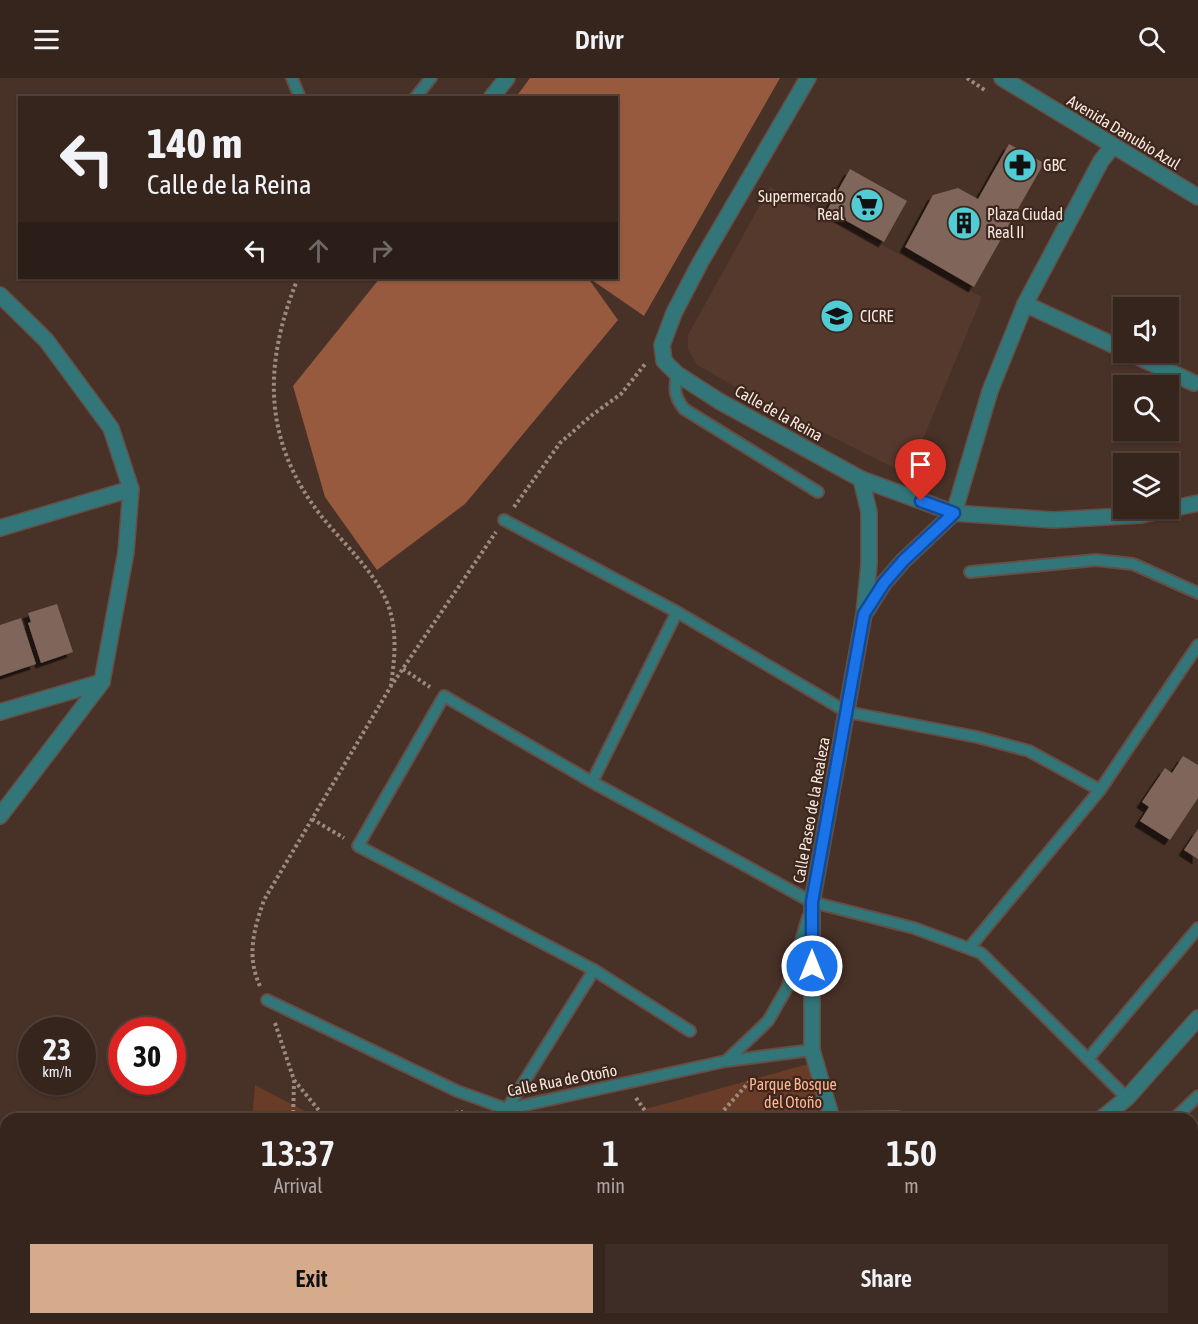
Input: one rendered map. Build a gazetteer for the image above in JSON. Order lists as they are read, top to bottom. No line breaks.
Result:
{"streets":{"street":["Avenida Danubio Azul","Calle de la Reina","Calle Paseo de la Realeza"],"lane":["Calle Rua de Otoño"]},"crossings":[["Calle de la Reina","Calle Paseo de la Realeza"],["Calle Paseo de la Realeza","Calle Rua de Otoño"]],"parks":["Parque Bosque del Otoño"],"places":{"pharmacy":["GBC"],"supermarket":["Supermercado Real"],"building":["Plaza Ciudad Real II"],"school or university":["CICRE"]},"page":{"header":"Drivr","turn":["140 m","Calle de la Reina"],"speed":"23 km/h","limit":"30","eta":["13:37","Arrival","1","min","150","m"],"buttons":["Exit","Share"]}}
